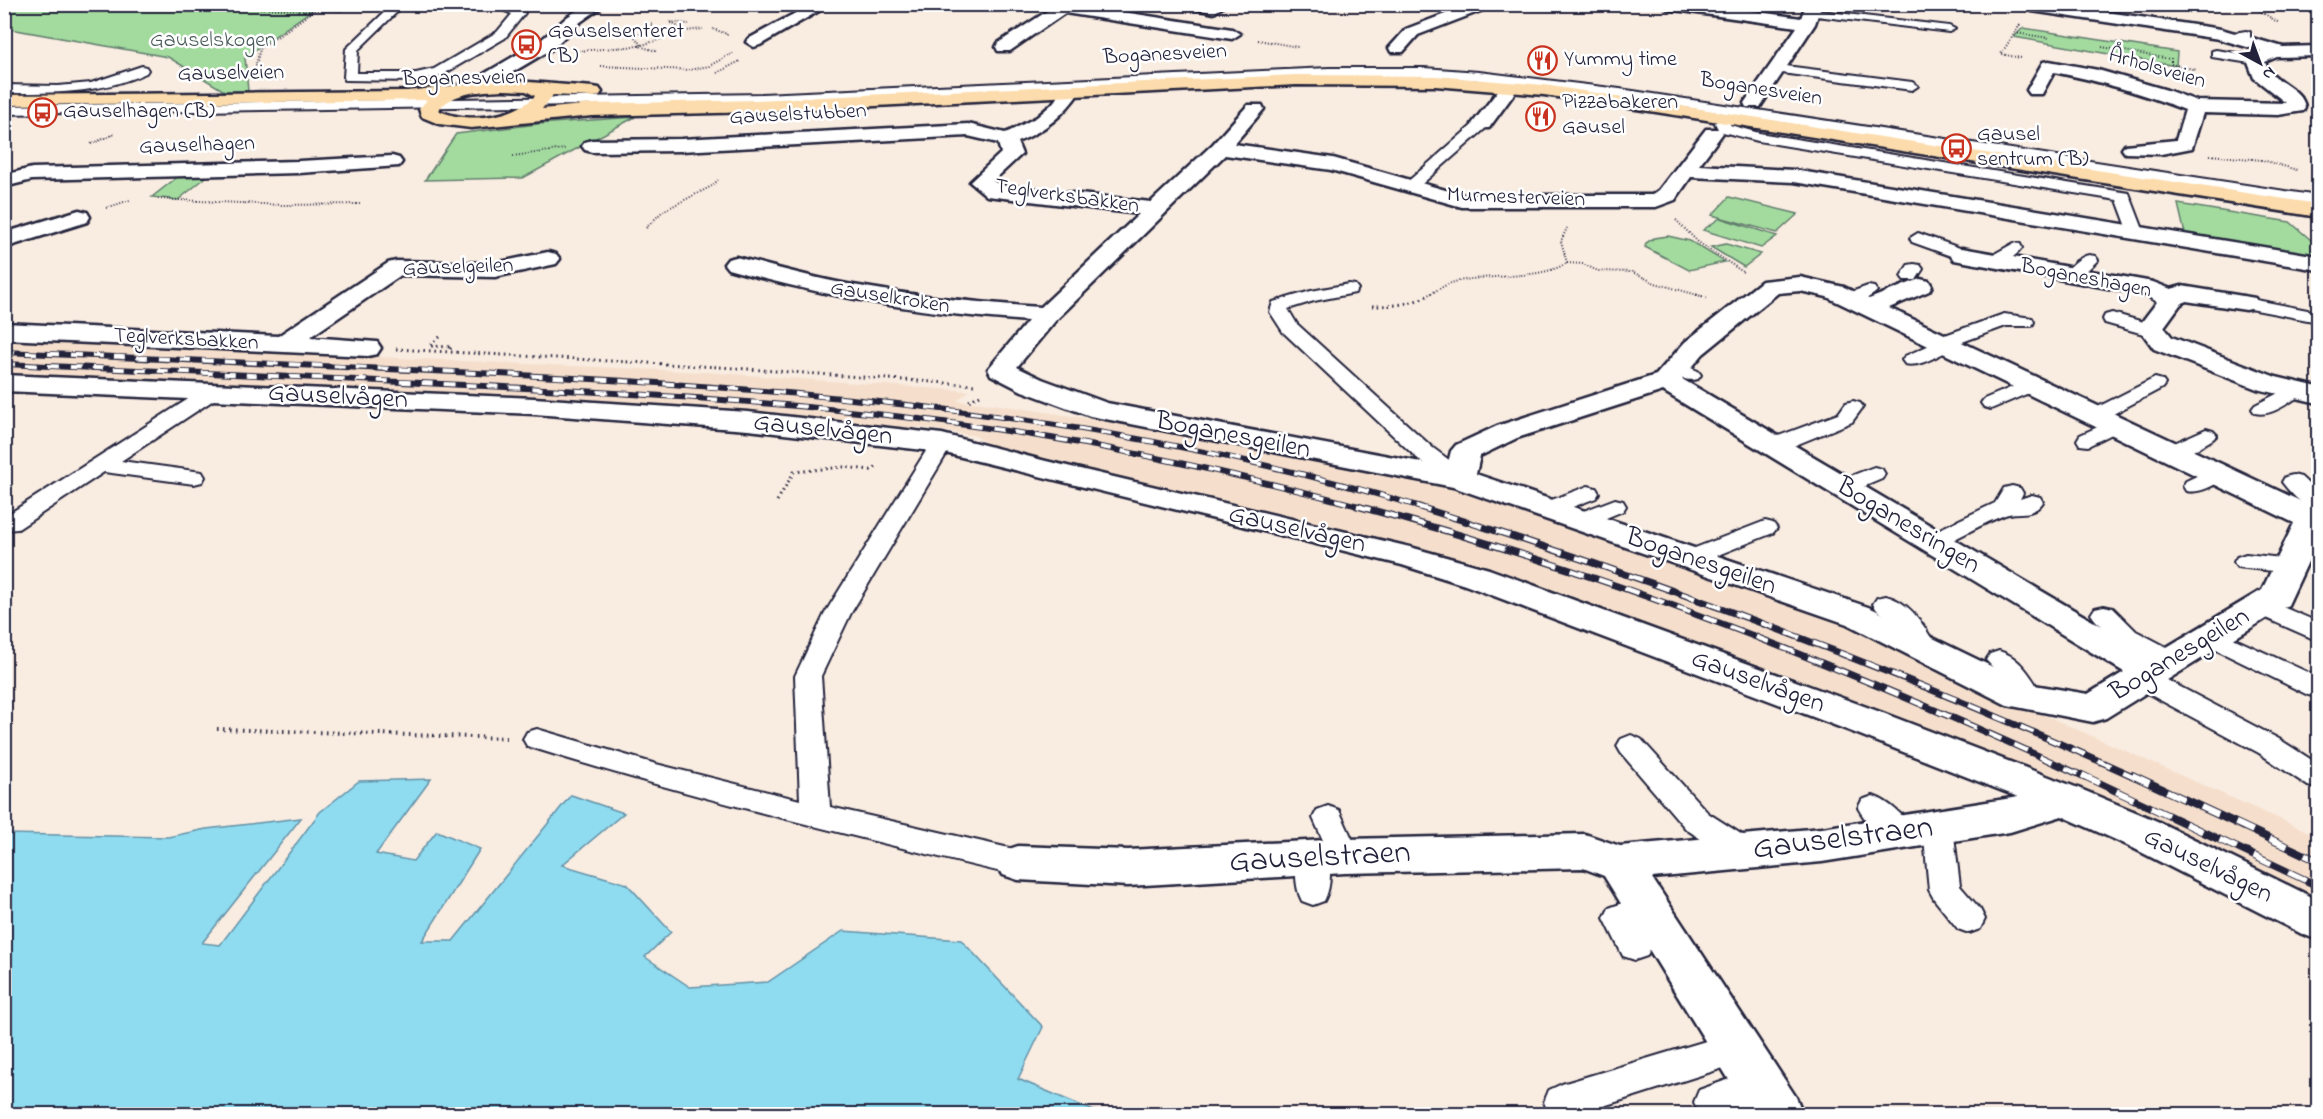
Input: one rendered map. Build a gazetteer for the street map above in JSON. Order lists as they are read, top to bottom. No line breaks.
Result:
{"streets":{"main road":["Boganesveien","Gauselveien"],"street":["Årholsveien","Gauselstubben","Gauselhagen","Teglverksbakken","Murmesterveien","Gauselgeilen","Boganeshagen","Gauselkroken","Gauselvågen","Boganesgeilen","Boganesringen","Gauselstraen"]},"crossings":[["Boganesveien","Gauselveien"],["Boganesveien","Teglverksbakken"],["Gauselstubben","Teglverksbakken"],["Teglverksbakken","Murmesterveien"],["Teglverksbakken","Gauselgeilen"],["Teglverksbakken","Gauselkroken"],["Teglverksbakken","Boganesgeilen"],["Gauselvågen","Gauselstraen"],["Boganesgeilen","Boganesringen"]],"parks":["Gauselskogen"],"places":{"bus stop":["Gauselsenteret (B)","Gauselhagen (B)","Gausel sentrum (B)"],"restaurant":["Yummy time","Pizzabakeren Gausel"]},"north":"bottom right"}
